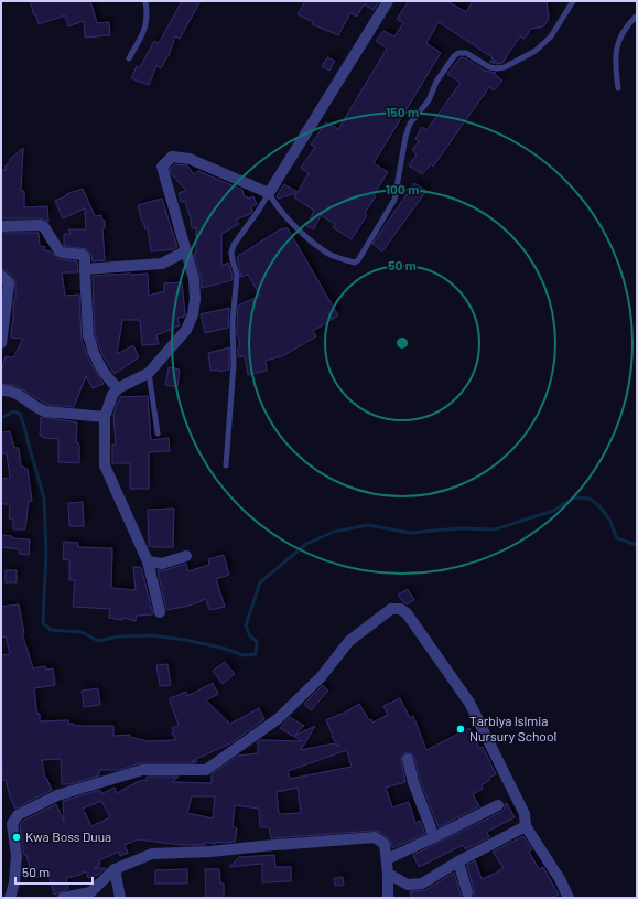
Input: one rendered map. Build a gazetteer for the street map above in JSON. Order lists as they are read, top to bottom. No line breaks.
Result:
{"places":["Tarbiya Islmia Nursury School","Kwa Boss Duua"],"scale_bar":"50 m","rings":["150 m","100 m","50 m"]}
